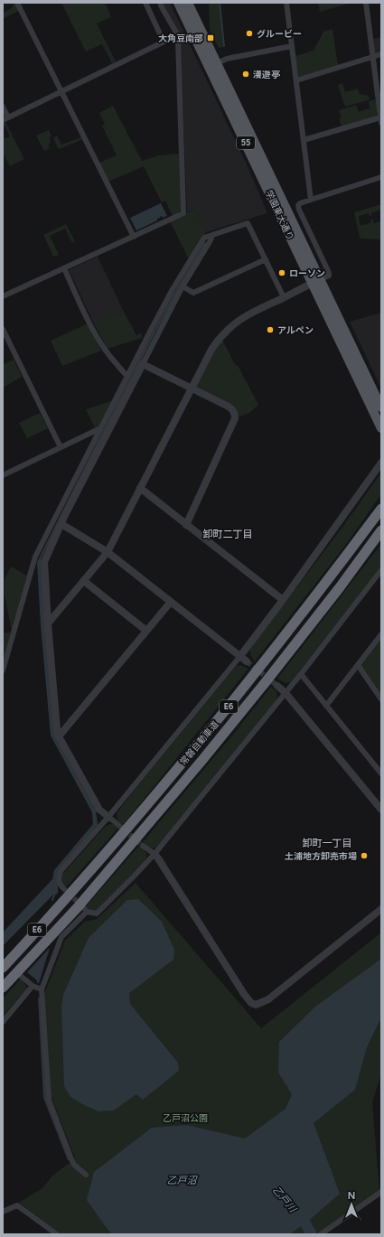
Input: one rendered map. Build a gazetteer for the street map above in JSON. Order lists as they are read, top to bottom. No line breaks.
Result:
{"streets":{"highway":["E6","常磐自動車道"],"main road":["55","学園東大通り"]},"districts":["卸町二丁目","卸町一丁目"],"water":["乙戸沼","乙戸川"],"parks":["乙戸沼公園"],"places":{"other":["グルービー","漫遊亭","ローソン","アルペン","土浦地方卸売市場"],"transit":["大角豆南部"]},"north":"top"}
